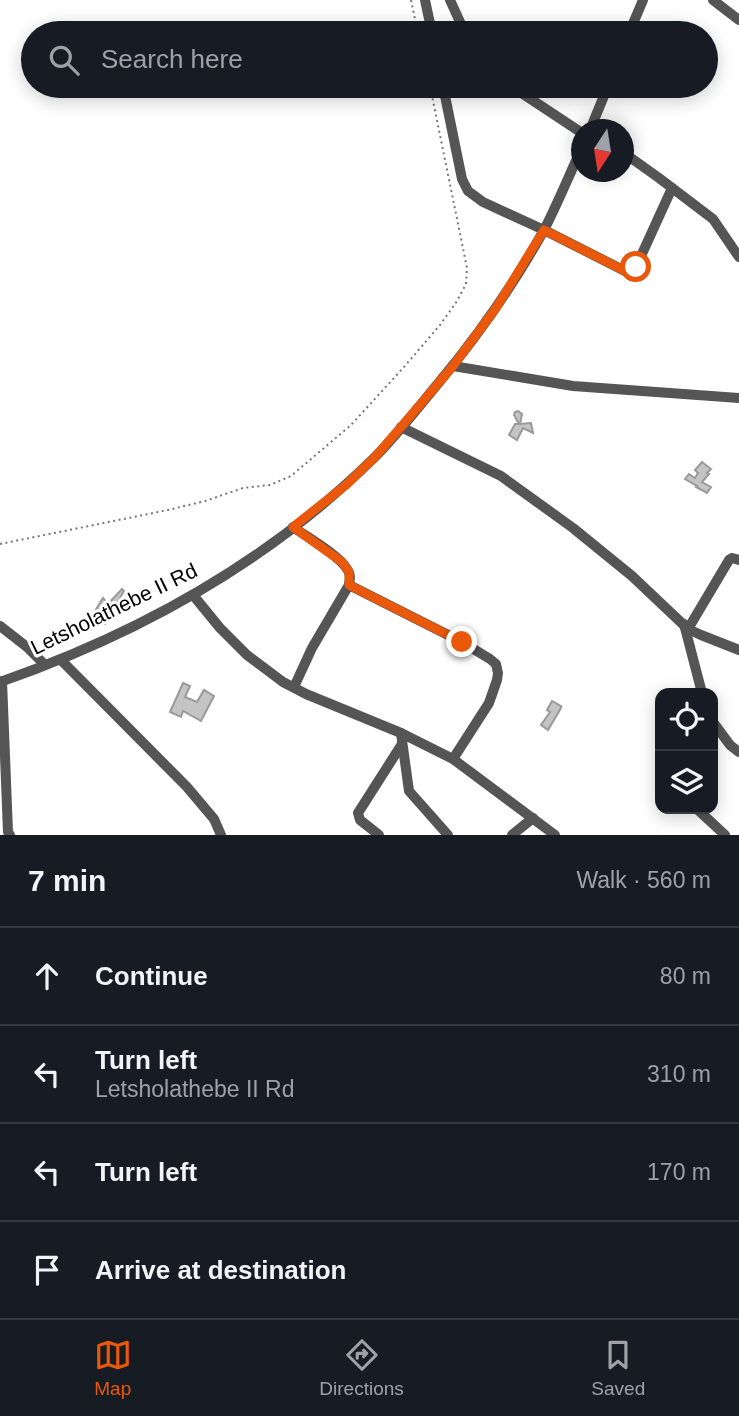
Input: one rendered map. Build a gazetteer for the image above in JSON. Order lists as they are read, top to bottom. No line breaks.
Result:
{"streets":{"street":["Letsholathebe II Rd"]},"north":"bottom","page":{"search":"Search here","heading":["7 min","Walk · 560 m"],"list":[["Continue","80 m"],["Turn left","Letsholathebe II Rd","310 m"],["Turn left","170 m"],"Arrive at destination"],"nav":["Map","Directions","Saved"]}}
